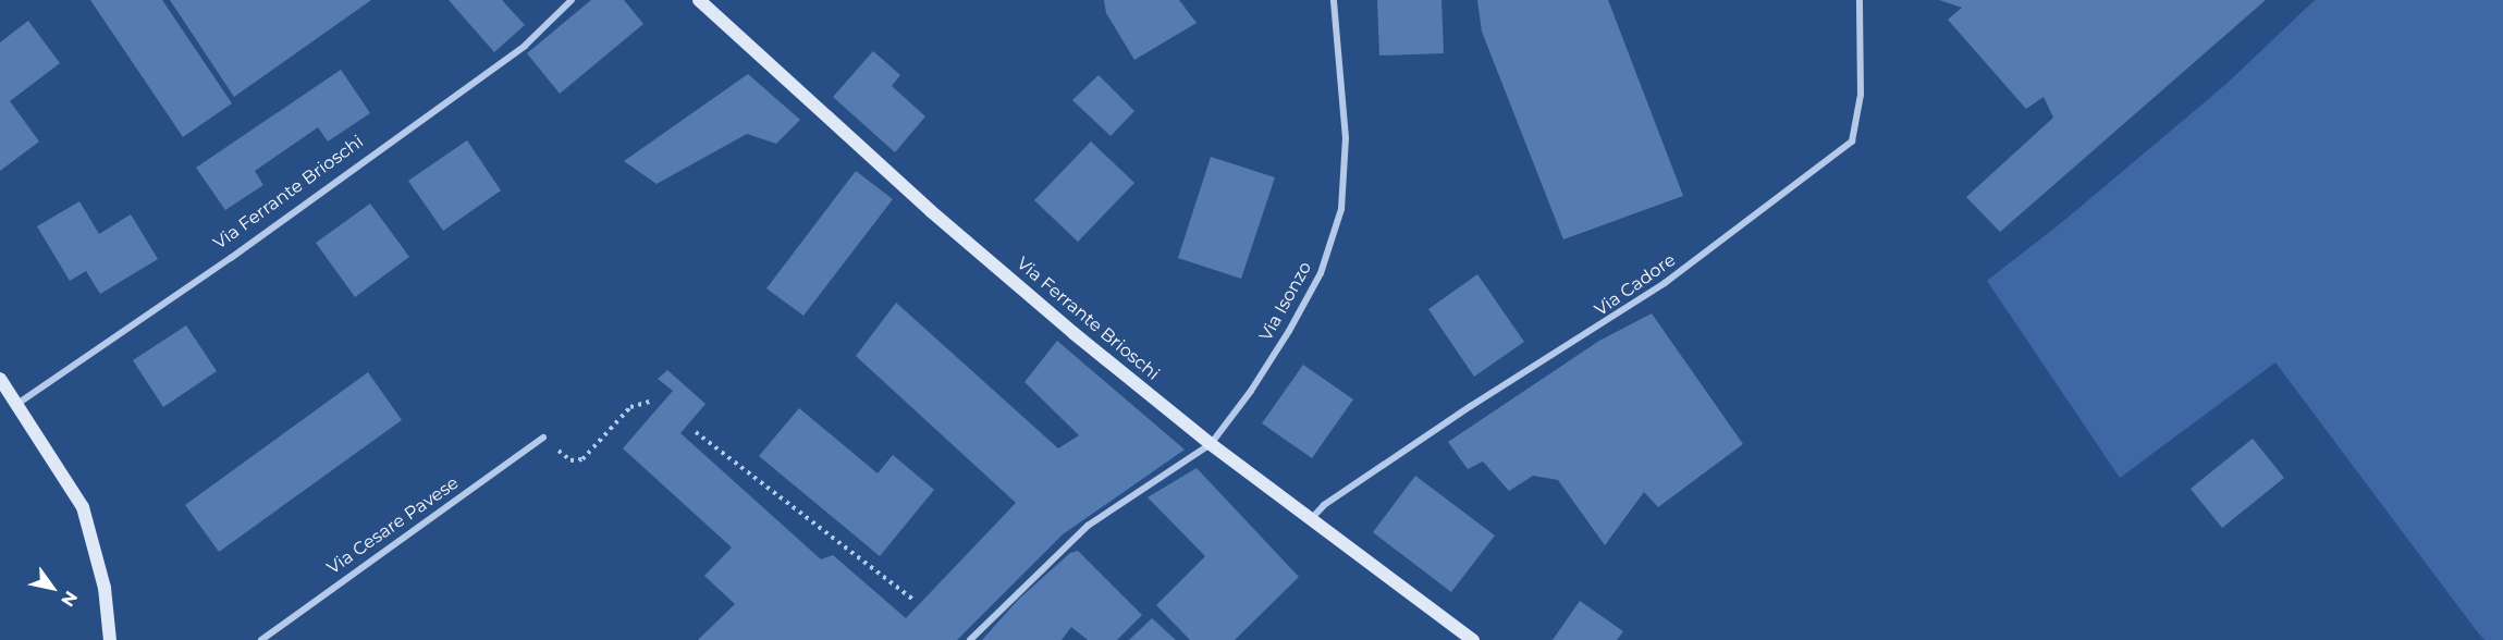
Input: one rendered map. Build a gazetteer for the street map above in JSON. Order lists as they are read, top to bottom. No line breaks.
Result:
{"streets":{"street":["Via Ferrante Brioschi","Via Cadore","Via Isonzo","Via Cesare Pavese"]},"crossings":[["Via Ferrante Brioschi","Via Cadore"],["Via Ferrante Brioschi","Via Isonzo"]],"north":"bottom right"}
